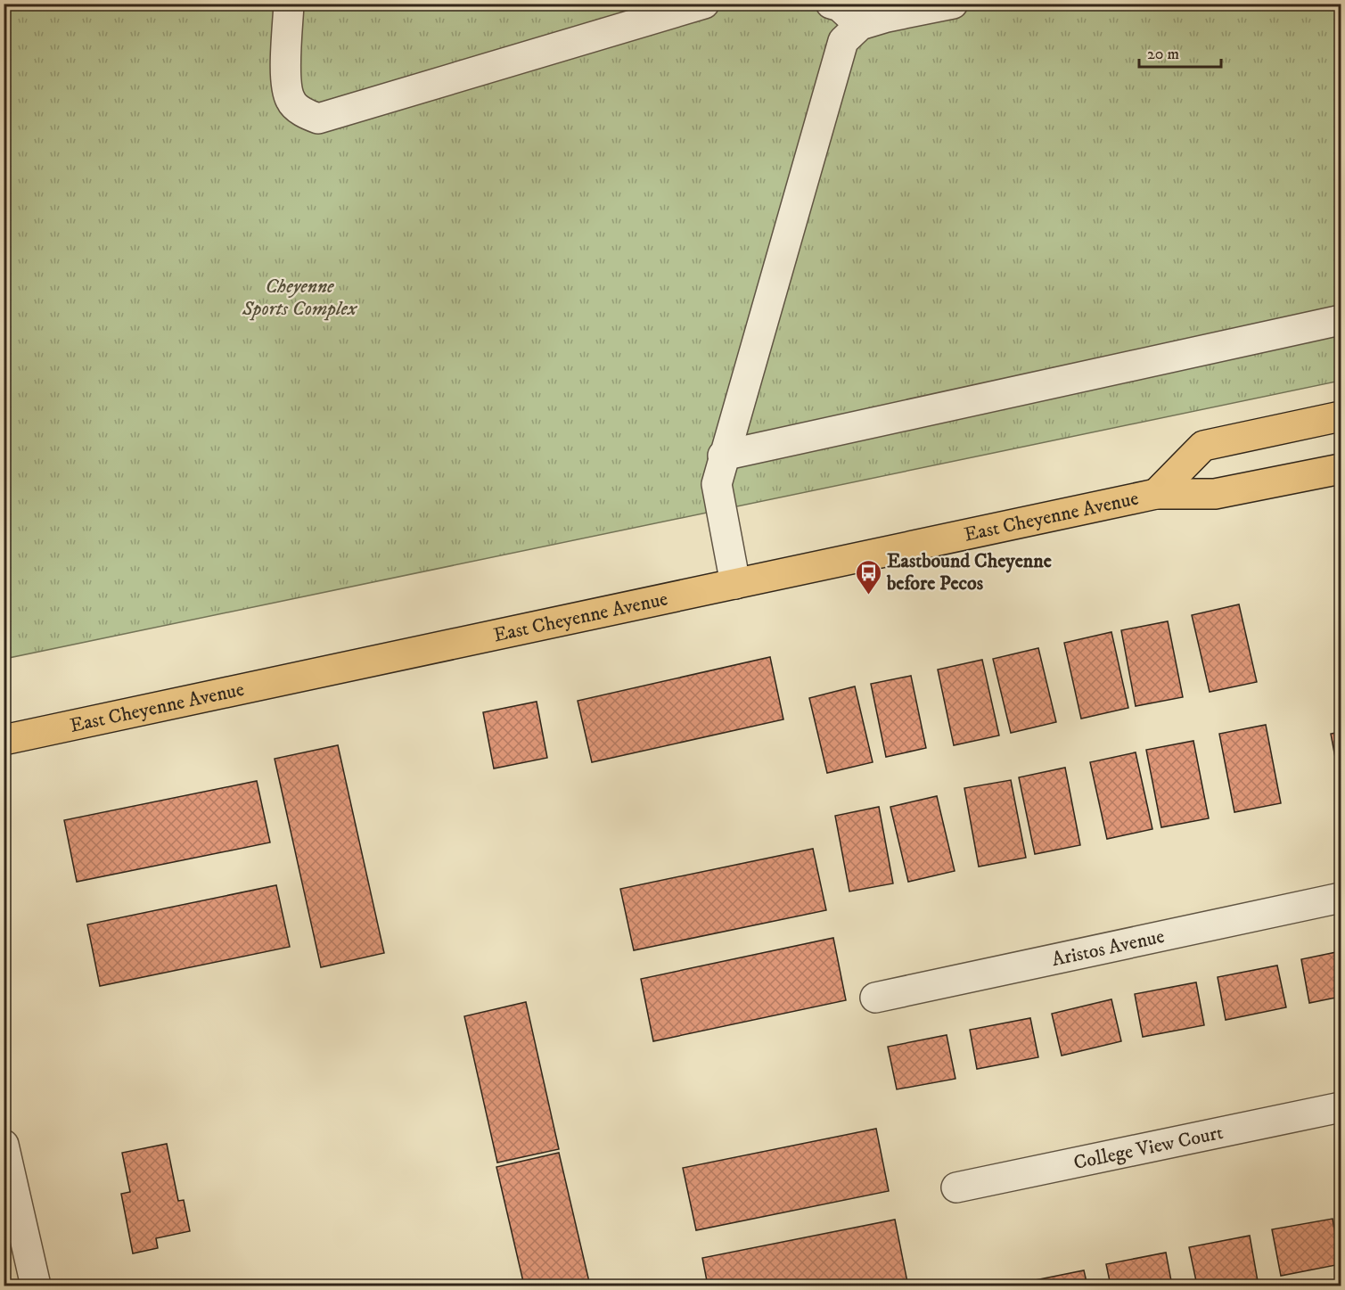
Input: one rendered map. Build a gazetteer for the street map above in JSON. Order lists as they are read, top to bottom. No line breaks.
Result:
{"streets":{"main road":["East Cheyenne Avenue"],"street":["Aristos Avenue","College View Court"]},"parks":["Cheyenne Sports Complex"],"places":{"bus stop":["Eastbound Cheyenne before Pecos"]},"scale_bar":"20 m"}
